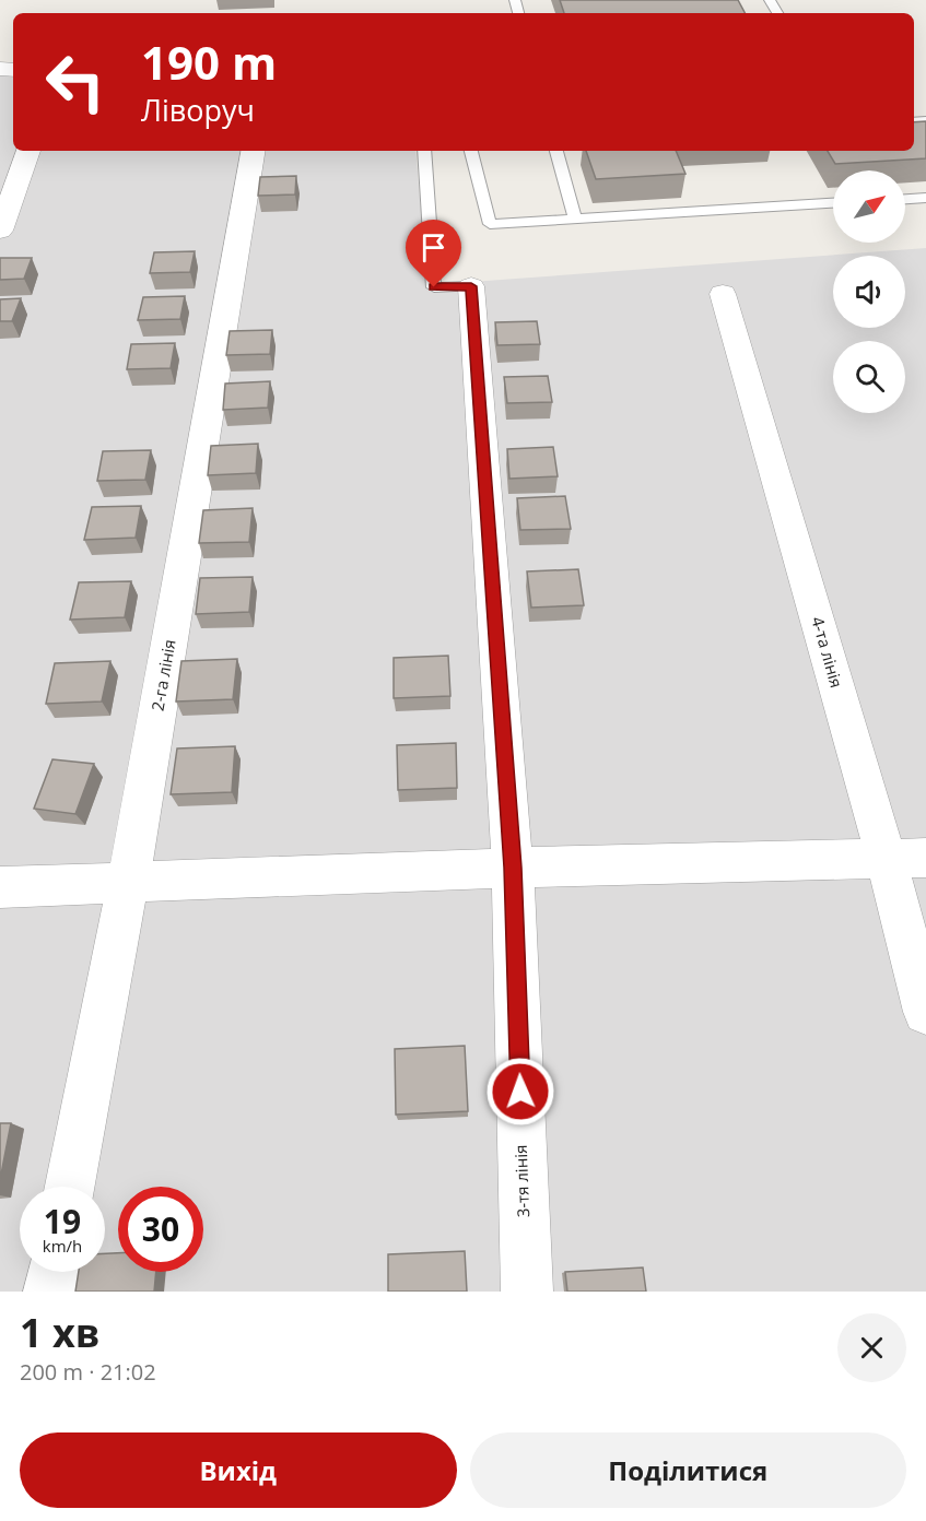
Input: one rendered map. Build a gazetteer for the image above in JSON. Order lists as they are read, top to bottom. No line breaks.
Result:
{"streets":{"street":["4-та лінія","2-га лінія","3-тя лінія"]},"north":"top right","page":{"turn":["190 m","Ліворуч"],"speed":"19 km/h","limit":"30","heading":["1 хв","200 m · 21:02"],"buttons":["Вихід","Поділитися"]}}
